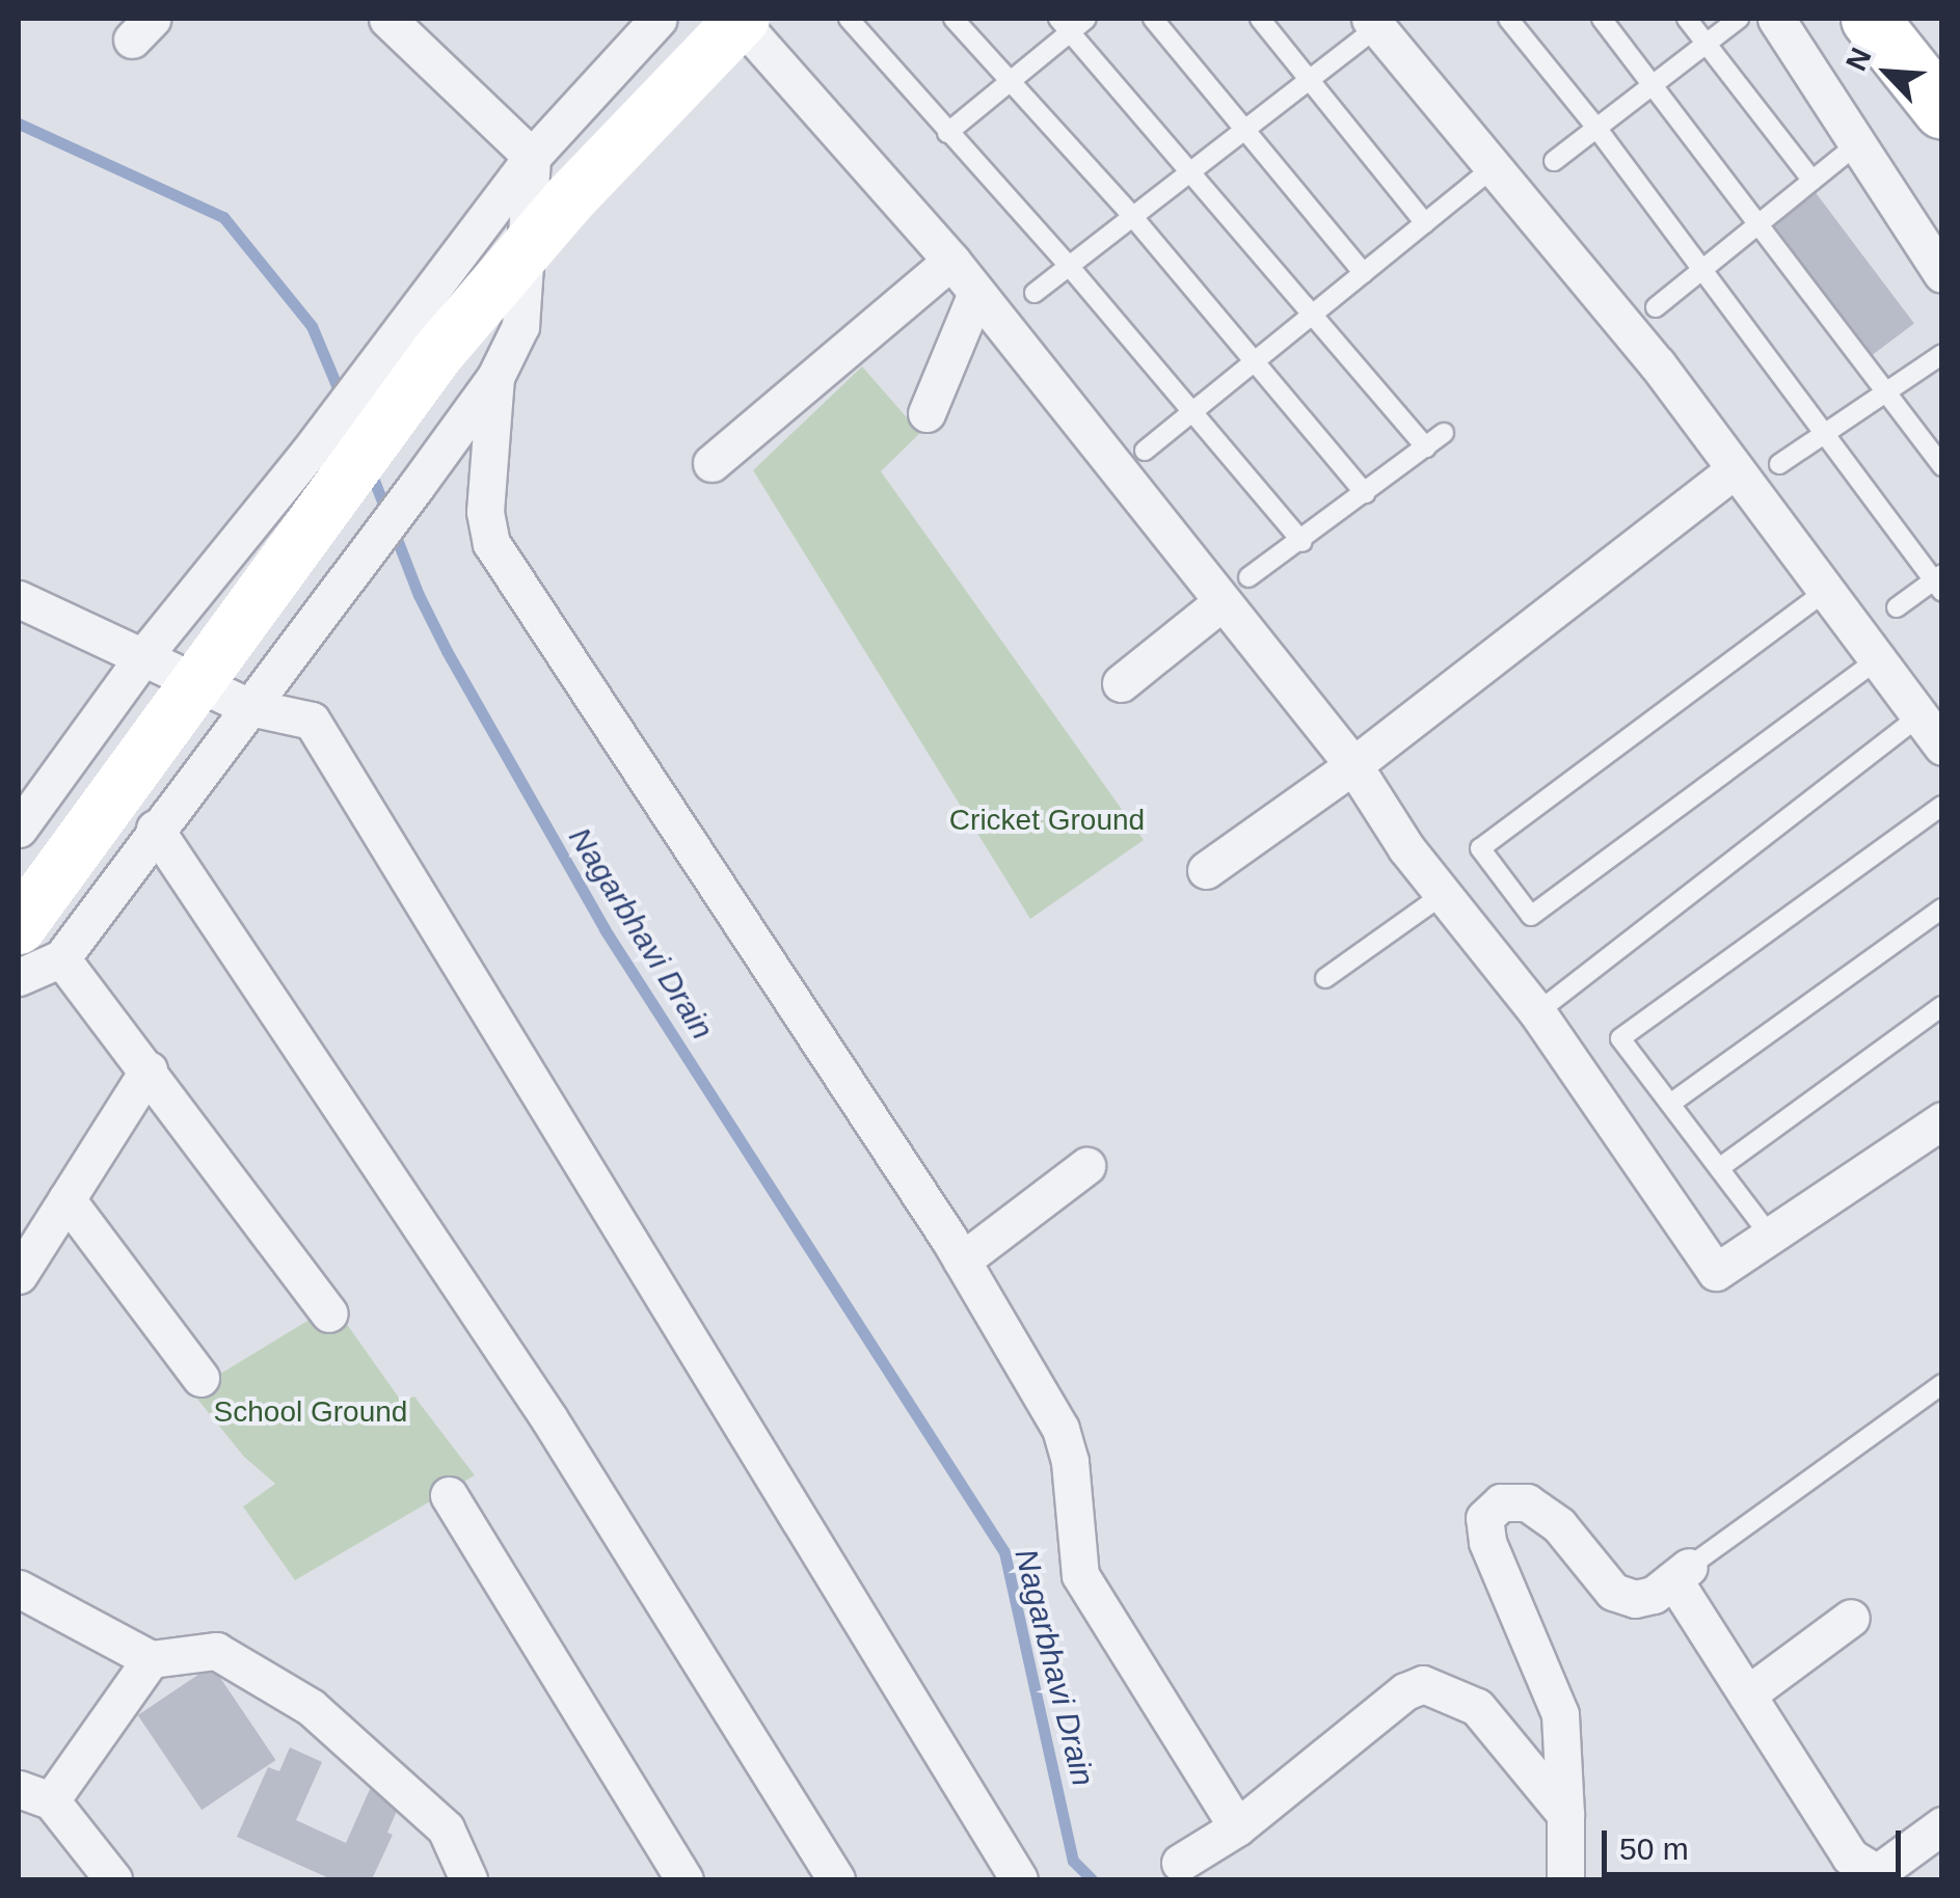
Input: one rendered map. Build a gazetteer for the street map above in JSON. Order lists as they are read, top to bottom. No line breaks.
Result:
{"water":["Nagarbhavi Drain"],"parks":["Cricket Ground","School Ground"],"scale_bar":"50 m","north":"top left"}
